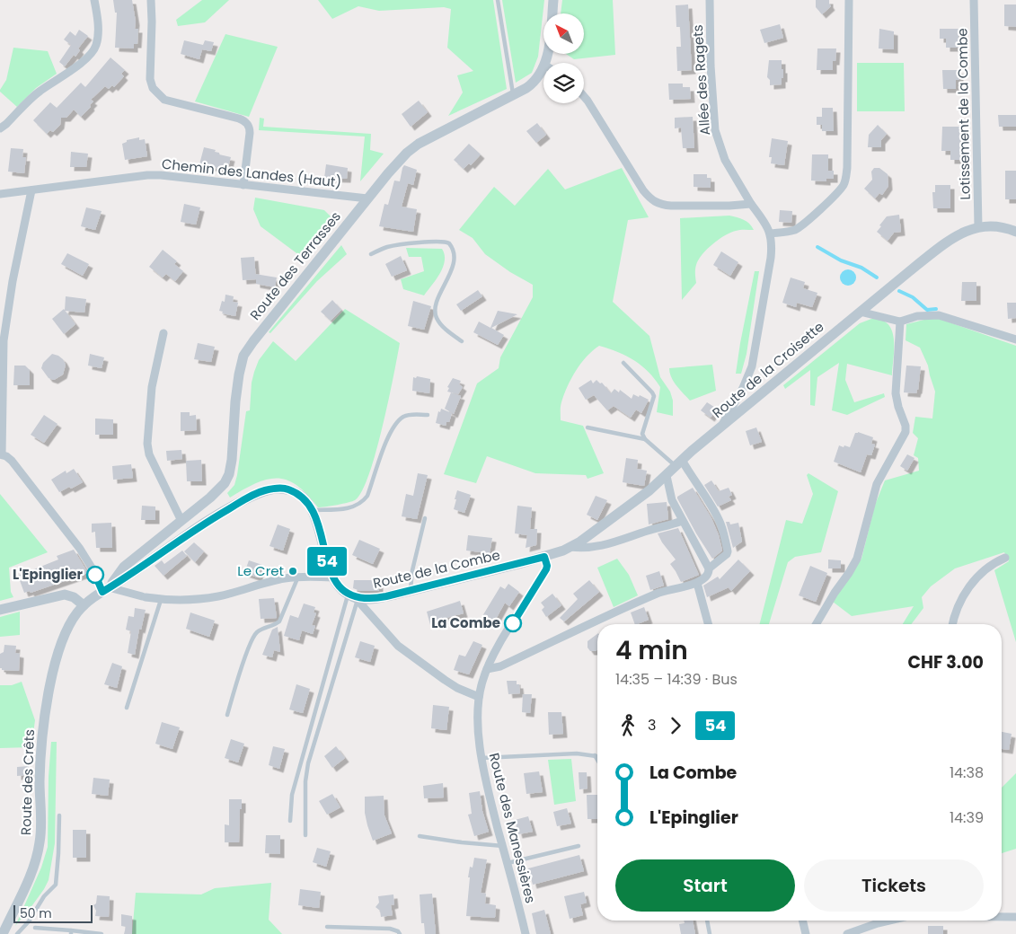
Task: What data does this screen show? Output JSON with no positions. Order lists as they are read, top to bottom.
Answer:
{
  "streets": {
    "street": [
      "Allée des Ragets",
      "Lotissement de la Combe",
      "Chemin des Landes (Haut)",
      "Route des Terrasses",
      "Route de la Croisette",
      "Route de la Combe",
      "Route des Crêts",
      "Route des Manessières"
    ]
  },
  "crossings": [
    ["Lotissement de la Combe", "Route de la Croisette"],
    ["Chemin des Landes (Haut)", "Route des Terrasses"],
    ["Route de la Croisette", "Route de la Combe"],
    ["Route de la Croisette", "Route des Manessières"],
    ["Route de la Combe", "Route des Manessières"]
  ],
  "places": ["Le Cret", "L'Epinglier", "La Combe"],
  "lines": ["bus line 54"],
  "scale_bar": "50 m",
  "north": "top left",
  "page": {
    "on_map": "54",
    "heading": ["4 min", "14:35 – 14:39 · Bus", "CHF 3.00"],
    "legs": ["3", "54"],
    "list": [
      {
        "name": "La Combe",
        "value": "14:38"
      },
      {
        "name": "L'Epinglier",
        "value": "14:39"
      }
    ],
    "buttons": ["Start", "Tickets"],
    "scale": "50 m"
  }
}
